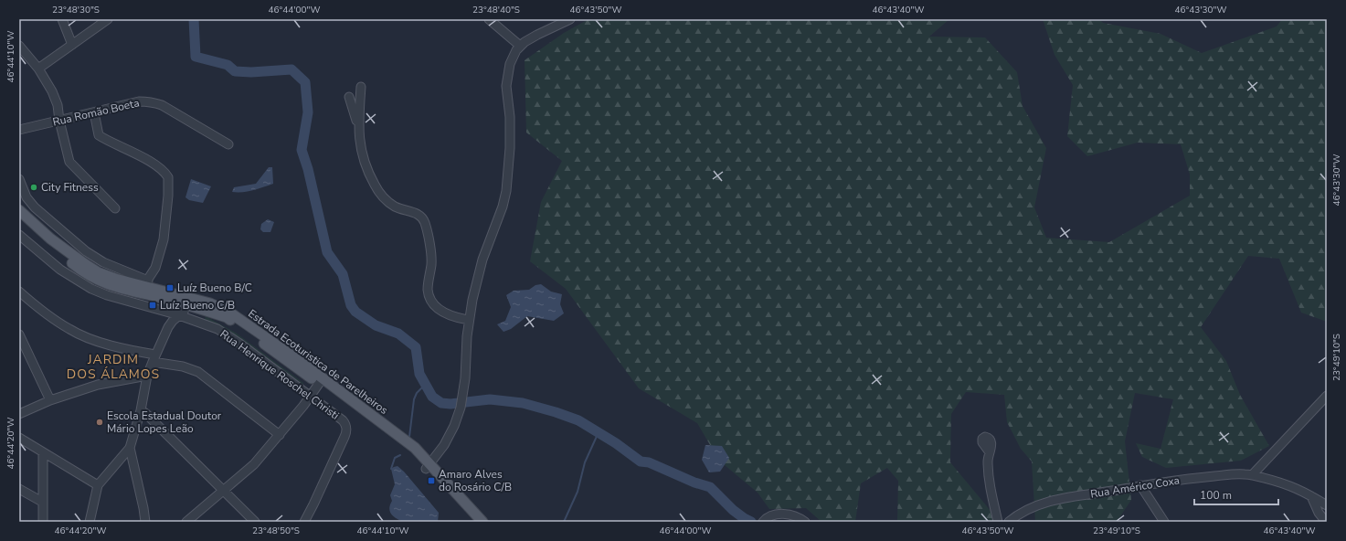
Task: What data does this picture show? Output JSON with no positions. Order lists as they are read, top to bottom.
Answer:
{
  "streets": {
    "main road": ["Estrada Ecoturistica de Parelheiros"],
    "street": ["Rua Romão Boeta", "Rua Henrique Roschel Christi", "Rua Américo Coxa"]
  },
  "districts": ["JARDIM DOS ÁLAMOS"],
  "places": {
    "other": ["City Fitness", "Escola Estadual Doutor Mário Lopes Leão"],
    "transit": ["Luíz Bueno B/C", "Luíz Bueno C/B", "Amaro Alves do Rosário C/B"]
  },
  "scale_bar": "100 m",
  "coordinates": [
    "23°48'30\"S",
    "46°44'00\"W",
    "23°48'40\"S",
    "46°43'50\"W",
    "46°43'40\"W",
    "46°43'30\"W",
    "46°44'10\"W",
    "23°49'10\"S",
    "46°44'20\"W",
    "23°48'50\"S"
  ]
}
